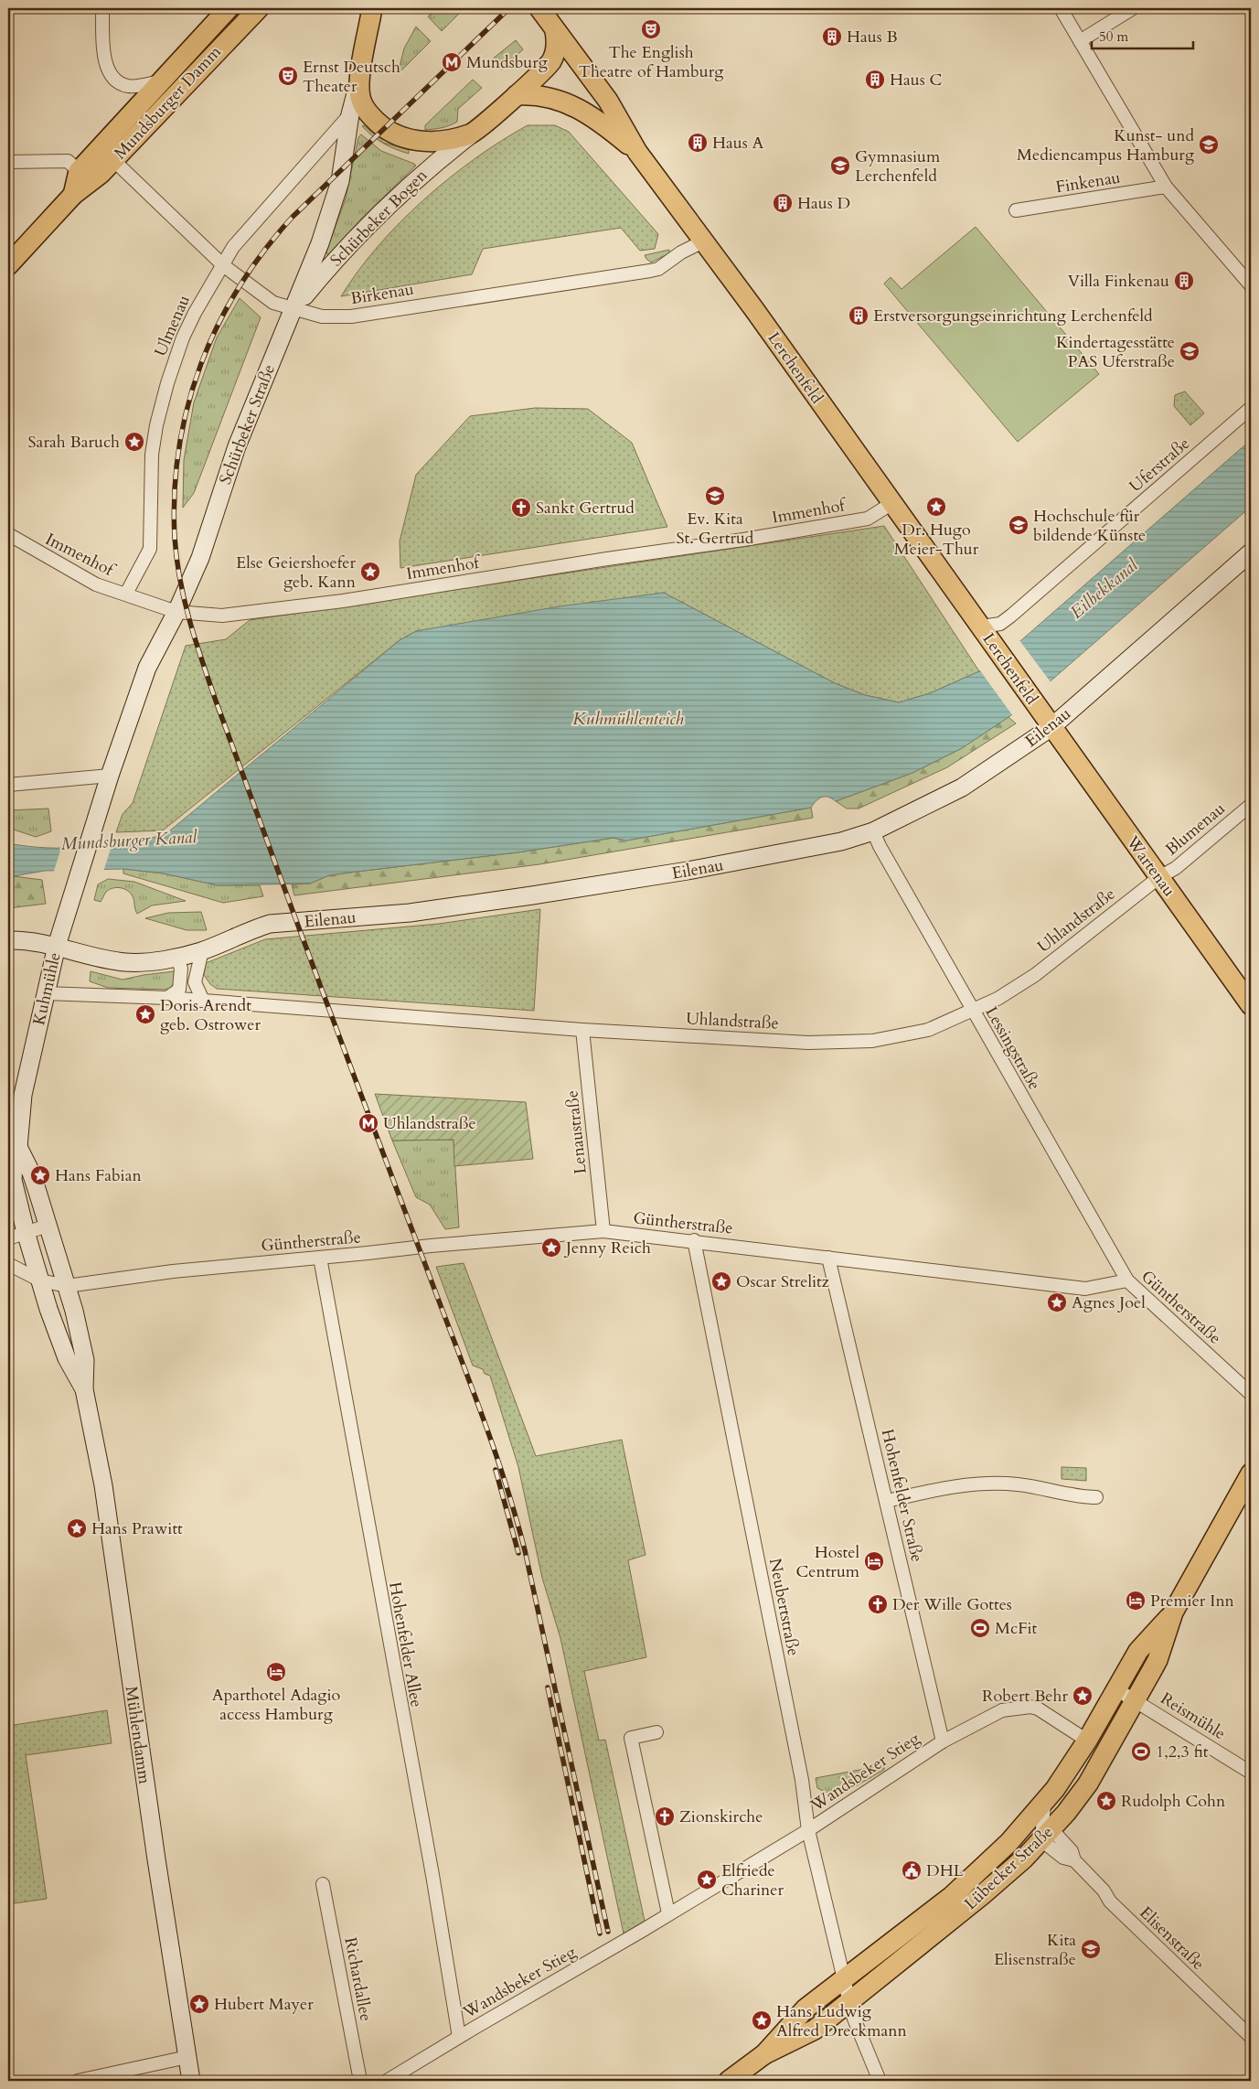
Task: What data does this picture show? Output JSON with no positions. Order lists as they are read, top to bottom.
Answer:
{
  "streets": {
    "main road": [
      "Mundsburger Damm",
      "Schürbeker Bogen",
      "Lerchenfeld",
      "Schürbeker Straße",
      "Eilenau",
      "Wartenau",
      "Kuhmühle",
      "Mühlendamm",
      "Lübecker Straße"
    ],
    "street": [
      "Finkenau",
      "Birkenau",
      "Ulmenau",
      "Uferstraße",
      "Immenhof",
      "Blumenau",
      "Uhlandstraße",
      "Lessingstraße",
      "Lenaustraße",
      "Güntherstraße",
      "Hohenfelder Straße",
      "Neubertstraße",
      "Hohenfelder Allee",
      "Reismühle",
      "Wandsbeker Stieg",
      "Elisenstraße",
      "Richardallee"
    ]
  },
  "crossings": [
    ["Mundsburger Damm", "Birkenau"],
    ["Schürbeker Bogen", "Birkenau"],
    ["Schürbeker Bogen", "Lerchenfeld"],
    ["Schürbeker Bogen", "Schürbeker Straße"],
    ["Birkenau", "Ulmenau"],
    ["Birkenau", "Lerchenfeld"],
    ["Birkenau", "Schürbeker Straße"],
    ["Ulmenau", "Schürbeker Straße"],
    ["Ulmenau", "Immenhof"],
    ["Lerchenfeld", "Uferstraße"],
    ["Lerchenfeld", "Immenhof"],
    ["Lerchenfeld", "Eilenau"],
    ["Lerchenfeld", "Wartenau"],
    ["Schürbeker Straße", "Immenhof"],
    ["Schürbeker Straße", "Kuhmühle"],
    ["Eilenau", "Wartenau"],
    ["Eilenau", "Kuhmühle"],
    ["Eilenau", "Lessingstraße"],
    ["Blumenau", "Wartenau"],
    ["Blumenau", "Uhlandstraße"],
    ["Wartenau", "Uhlandstraße"],
    ["Uhlandstraße", "Kuhmühle"],
    ["Uhlandstraße", "Lessingstraße"],
    ["Uhlandstraße", "Lenaustraße"],
    ["Kuhmühle", "Güntherstraße"],
    ["Kuhmühle", "Mühlendamm"],
    ["Lessingstraße", "Güntherstraße"],
    ["Lenaustraße", "Güntherstraße"],
    ["Güntherstraße", "Hohenfelder Straße"],
    ["Güntherstraße", "Neubertstraße"],
    ["Güntherstraße", "Hohenfelder Allee"],
    ["Güntherstraße", "Mühlendamm"],
    ["Hohenfelder Straße", "Wandsbeker Stieg"],
    ["Neubertstraße", "Wandsbeker Stieg"],
    ["Neubertstraße", "Lübecker Straße"],
    ["Hohenfelder Allee", "Wandsbeker Stieg"],
    ["Reismühle", "Lübecker Straße"],
    ["Wandsbeker Stieg", "Lübecker Straße"],
    ["Lübecker Straße", "Elisenstraße"]
  ],
  "water": ["Eilbekkanal", "Kuhmühlenteich", "Mundsburger Kanal"],
  "places": {
    "theatre": ["The English Theatre of Hamburg", "Ernst Deutsch Theater"],
    "building": [
      "Haus B",
      "Haus C",
      "Haus A",
      "Haus D",
      "Villa Finkenau",
      "Erstversorgungseinrichtung Lerchenfeld"
    ],
    "metro station": ["Mundsburg", "Uhlandstraße"],
    "school or university": [
      "Kunst- und Mediencampus Hamburg",
      "Gymnasium Lerchenfeld",
      "Kindertagesstätte PAS Uferstraße",
      "Ev. Kita St. Gertrud",
      "Hochschule für bildende Künste",
      "Kita Elisenstraße"
    ],
    "place": [
      "Sarah Baruch",
      "Dr. Hugo Meier-Thur",
      "Else Geiershoefer geb. Kann",
      "Doris Arendt geb. Ostrower",
      "Hans Fabian",
      "Jenny Reich",
      "Oscar Strelitz",
      "Agnes Joel",
      "Hans Prawitt",
      "Robert Behr",
      "Rudolph Cohn",
      "Elfriede Chariner",
      "Hubert Mayer",
      "Hans Ludwig Alfred Dreckmann"
    ],
    "church": ["Sankt Gertrud", "Der Wille Gottes", "Zionskirche"],
    "hotel": ["Hostel Centrum", "Premier Inn", "Aparthotel Adagio access Hamburg"],
    "sports": ["McFit", "1,2,3 fit"],
    "public building": ["DHL"]
  },
  "scale_bar": "50 m"
}
